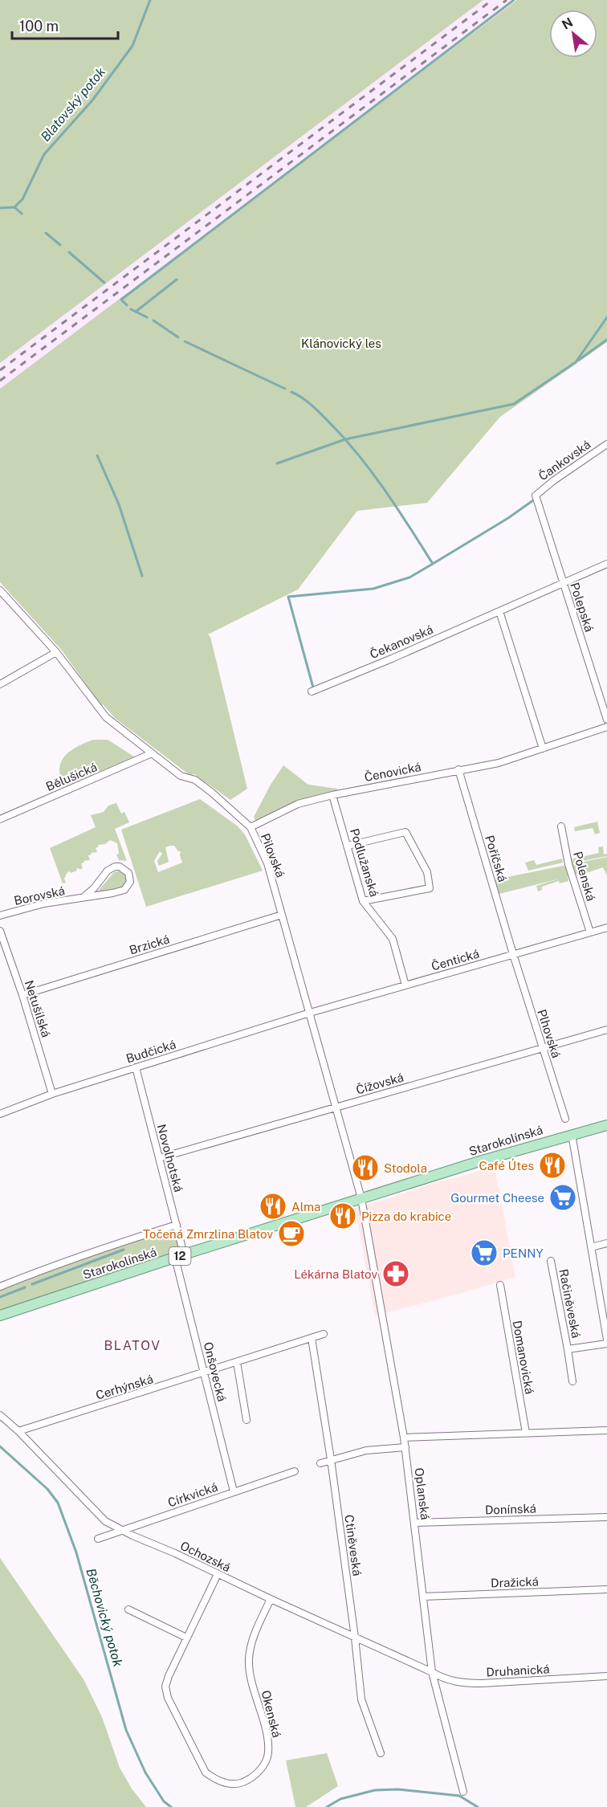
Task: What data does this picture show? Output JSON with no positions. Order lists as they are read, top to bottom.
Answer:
{
  "streets": {
    "main road": ["Starokolínská", "12"],
    "street": [
      "Čankovská",
      "Polepská",
      "Čekanovská",
      "Čenovická",
      "Bělušická",
      "Pilovská",
      "Poříčská",
      "Podlužanská",
      "Polenská",
      "Borovská",
      "Brzická",
      "Čentická",
      "Netušilská",
      "Plhovská",
      "Budčická",
      "Čížovská",
      "Novolhotská",
      "Račiněveská",
      "Domanovická",
      "Onšovecká",
      "Cerhýnská",
      "Oplanská",
      "Církvická",
      "Donínská",
      "Ctiněveská",
      "Ochozská",
      "Dražická",
      "Druhanická",
      "Okenská"
    ]
  },
  "crossings": [
    ["Čankovská", "Polepská"],
    ["Polepská", "Čekanovská"],
    ["Čenovická", "Pilovská"],
    ["Čenovická", "Poříčská"],
    ["Čenovická", "Podlužanská"],
    ["Bělušická", "Pilovská"],
    ["Pilovská", "Brzická"],
    ["Pilovská", "Čentická"],
    ["Pilovská", "Budčická"],
    ["Pilovská", "Čížovská"],
    ["Pilovská", "Starokolínská"],
    ["Pilovská", "Oplanská"],
    ["Poříčská", "Čentická"],
    ["Poříčská", "Plhovská"],
    ["Podlužanská", "Čentická"],
    ["Polenská", "Čentická"],
    ["Brzická", "Netušilská"],
    ["Čentická", "Plhovská"],
    ["Čentická", "Budčická"],
    ["Netušilská", "Budčická"],
    ["Plhovská", "Čížovská"],
    ["Budčická", "Novolhotská"],
    ["Čížovská", "Novolhotská"],
    ["Starokolínská", "Novolhotská"],
    ["Starokolínská", "Onšovecká"],
    ["Starokolínská", "Oplanská"],
    ["Novolhotská", "Onšovecká"],
    ["Onšovecká", "Cerhýnská"],
    ["Onšovecká", "Církvická"],
    ["Cerhýnská", "Ctiněveská"],
    ["Cerhýnská", "Ochozská"],
    ["Oplanská", "Donínská"],
    ["Oplanská", "Ochozská"],
    ["Oplanská", "Dražická"],
    ["Oplanská", "Druhanická"],
    ["Církvická", "Ochozská"],
    ["Ctiněveská", "Ochozská"],
    ["Ochozská", "Druhanická"],
    ["Ochozská", "Okenská"]
  ],
  "districts": ["BLATOV"],
  "water": ["Blatovský potok", "Běchovický potok"],
  "parks": ["Klánovický les"],
  "places": {
    "restaurant": [
      "Café Útes",
      "Stodola",
      "Alma",
      "Pizza do krabice"
    ],
    "supermarket": ["Gourmet Cheese", "PENNY"],
    "cafe": ["Točená Zmrzlina Blatov"],
    "pharmacy": ["Lékárna Blatov"]
  },
  "scale_bar": "100 m",
  "north": "top left"
}
